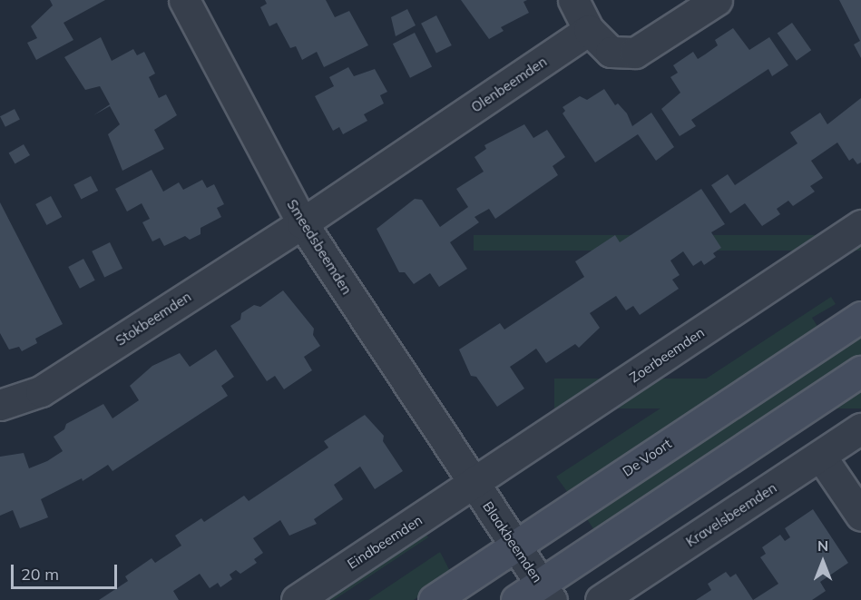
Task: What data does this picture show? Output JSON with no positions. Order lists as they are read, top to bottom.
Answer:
{
  "streets": {
    "street": [
      "Olenbeemden",
      "Smeedsbeemden",
      "Stokbeemden",
      "Zoerbeemden",
      "De Voort",
      "Kravelsbeemden",
      "Eindbeemden",
      "Blaakbeemden"
    ]
  },
  "crossings": [
    ["Olenbeemden", "Smeedsbeemden"],
    ["Olenbeemden", "Stokbeemden"],
    ["Smeedsbeemden", "Stokbeemden"],
    ["Smeedsbeemden", "Zoerbeemden"],
    ["Smeedsbeemden", "Eindbeemden"],
    ["Smeedsbeemden", "Blaakbeemden"],
    ["Zoerbeemden", "Eindbeemden"],
    ["Zoerbeemden", "Blaakbeemden"],
    ["De Voort", "Blaakbeemden"],
    ["Eindbeemden", "Blaakbeemden"]
  ],
  "scale_bar": "20 m",
  "north": "top"
}
